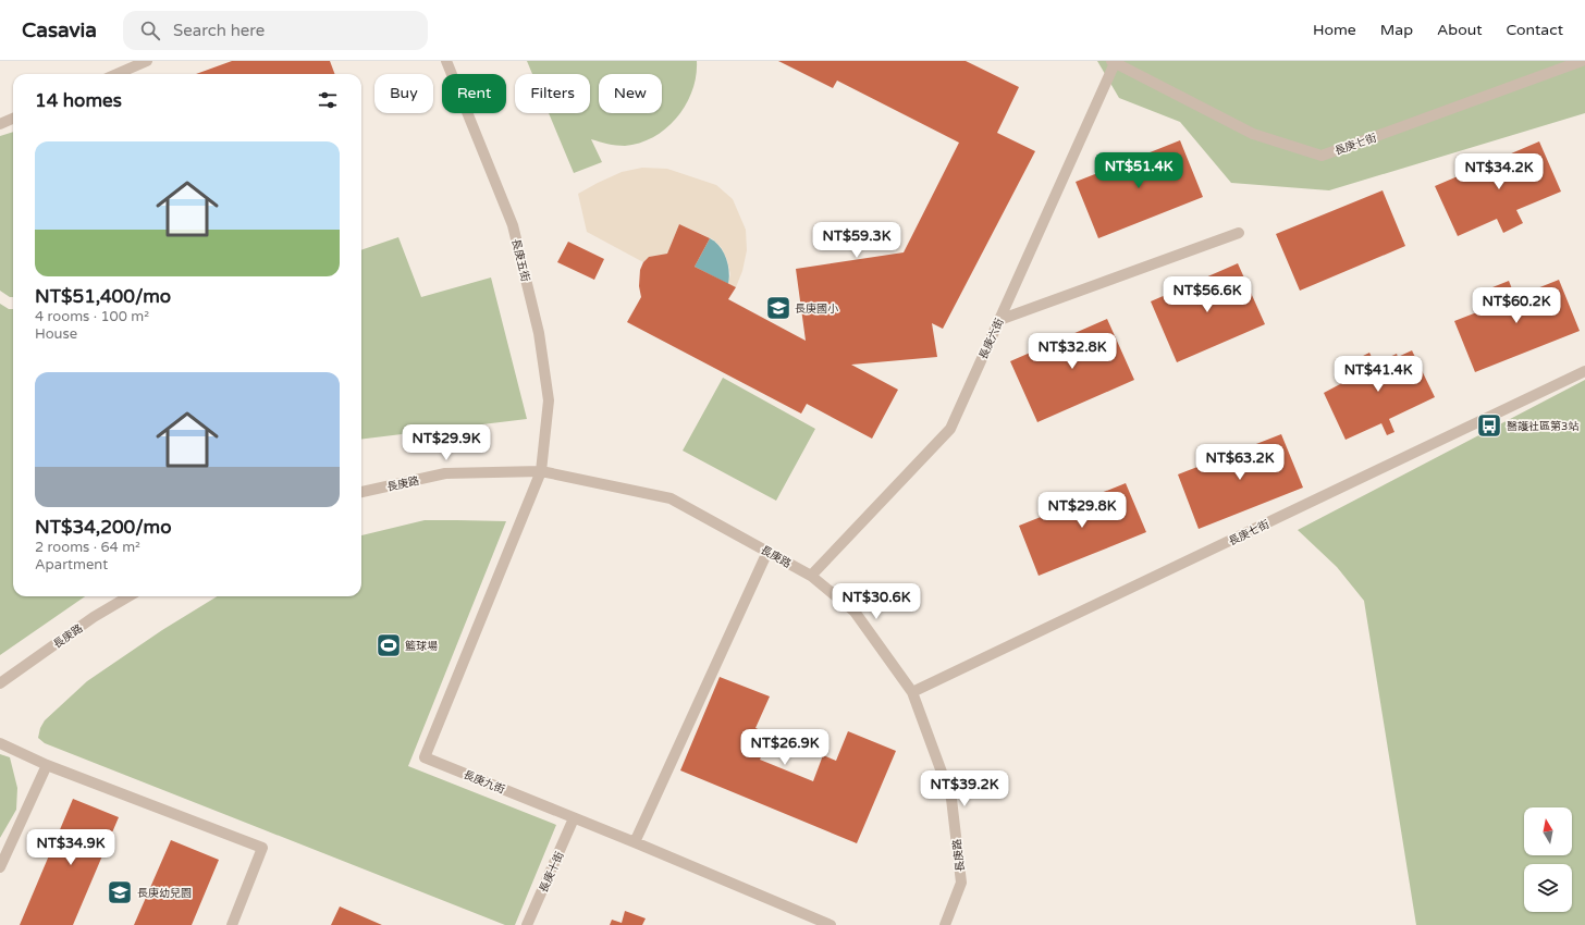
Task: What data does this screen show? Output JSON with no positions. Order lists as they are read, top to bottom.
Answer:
{
  "streets": {
    "street": [
      "長庚七街",
      "長庚五街",
      "長庚六街",
      "長庚路",
      "長庚九街",
      "長庚十街"
    ]
  },
  "crossings": [
    ["長庚七街", "長庚六街"],
    ["長庚七街", "長庚路"],
    ["長庚五街", "長庚路"],
    ["長庚五街", "長庚九街"],
    ["長庚六街", "長庚路"],
    ["長庚路", "長庚九街"],
    ["長庚九街", "長庚十街"]
  ],
  "places": {
    "school or university": ["長庚國小", "長庚幼兒園"],
    "bus stop": ["醫護社區第3站"],
    "sports": ["籃球場"]
  },
  "north": "top",
  "page": {
    "header": "Casavia",
    "search": "Search here",
    "nav": [
      "Home",
      "Map",
      "About",
      "Contact"
    ],
    "chip": [
      "Buy",
      "Rent",
      "Filters",
      "New"
    ],
    "heading": "14 homes",
    "list": [
      {
        "name": "NT$51,400/mo",
        "note": "4 rooms · 100 m² · House"
      },
      {
        "name": "NT$34,200/mo",
        "note": "2 rooms · 64 m² · Apartment"
      }
    ],
    "price": [
      "NT$51.4K",
      "NT$34.2K",
      "NT$59.3K",
      "NT$56.6K",
      "NT$60.2K",
      "NT$32.8K",
      "NT$41.4K",
      "NT$29.9K",
      "NT$63.2K",
      "NT$29.8K",
      "NT$30.6K",
      "NT$26.9K",
      "NT$39.2K",
      "NT$34.9K"
    ]
  }
}
